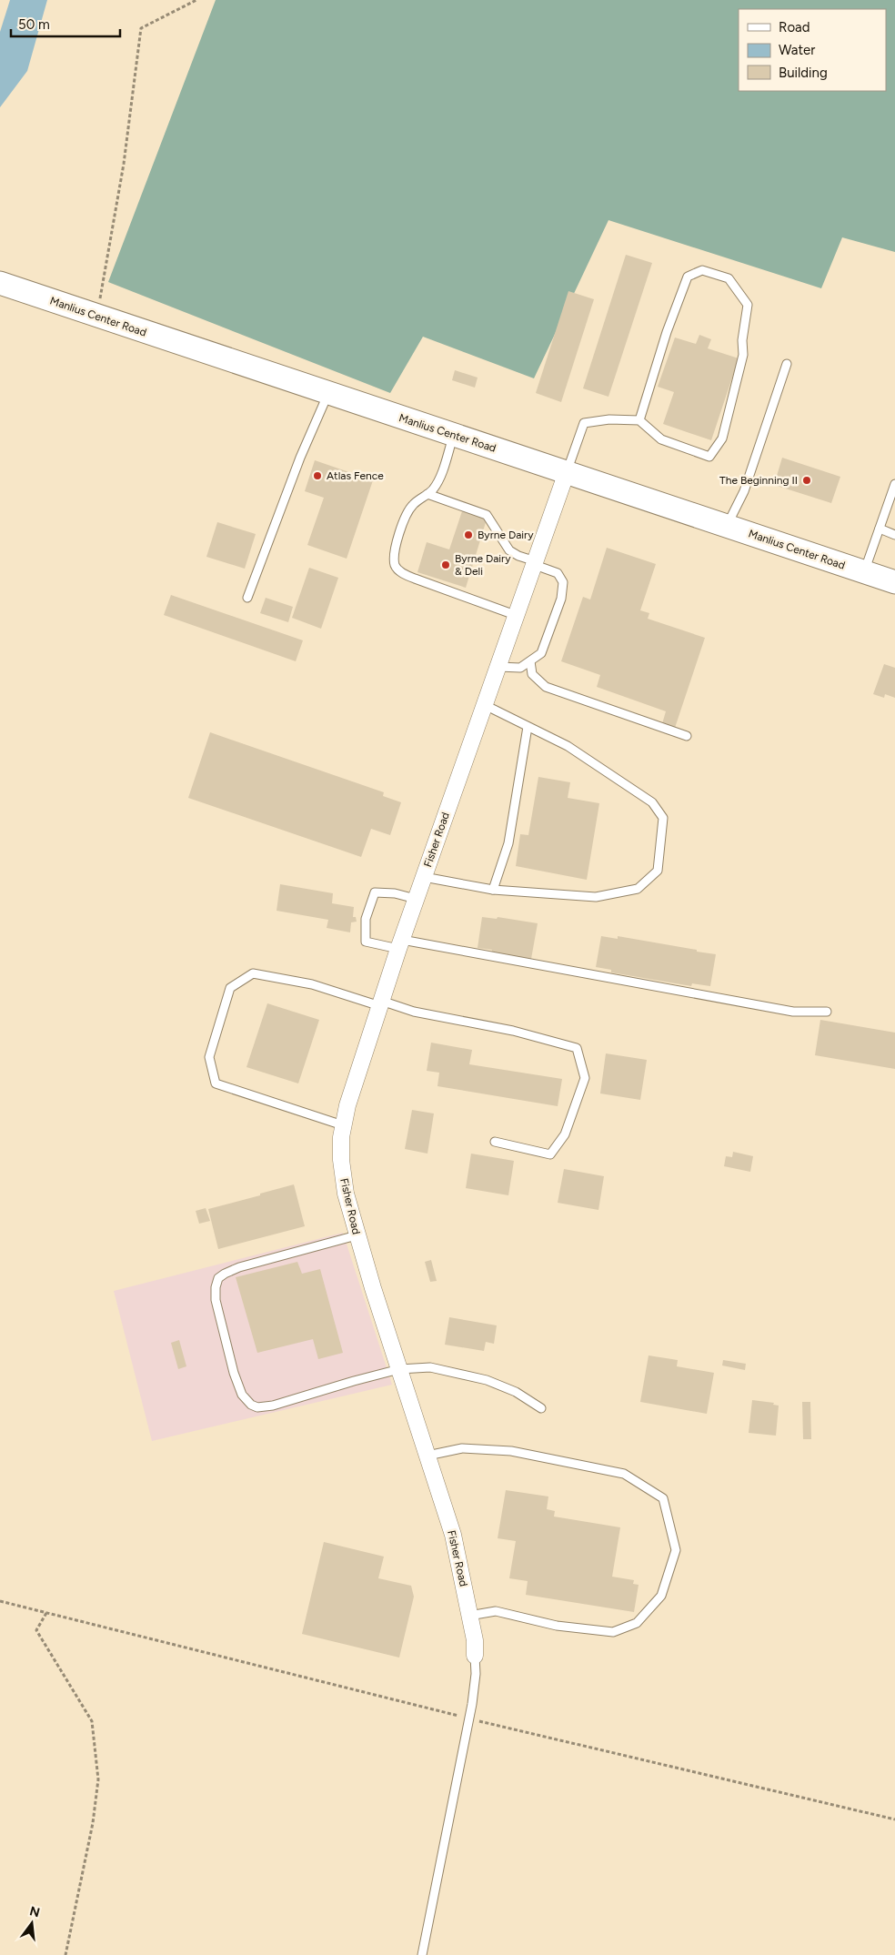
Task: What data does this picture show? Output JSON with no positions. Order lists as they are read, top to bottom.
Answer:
{
  "streets": {
    "main road": ["Manlius Center Road"],
    "street": ["Fisher Road"]
  },
  "crossings": [
    ["Manlius Center Road", "Fisher Road"]
  ],
  "places": [
    "Atlas Fence",
    "The Beginning II",
    "Byrne Dairy",
    "Byrne Dairy & Deli"
  ],
  "legend": ["Road", "Water", "Building"],
  "scale_bar": "50 m",
  "north": "top"
}
